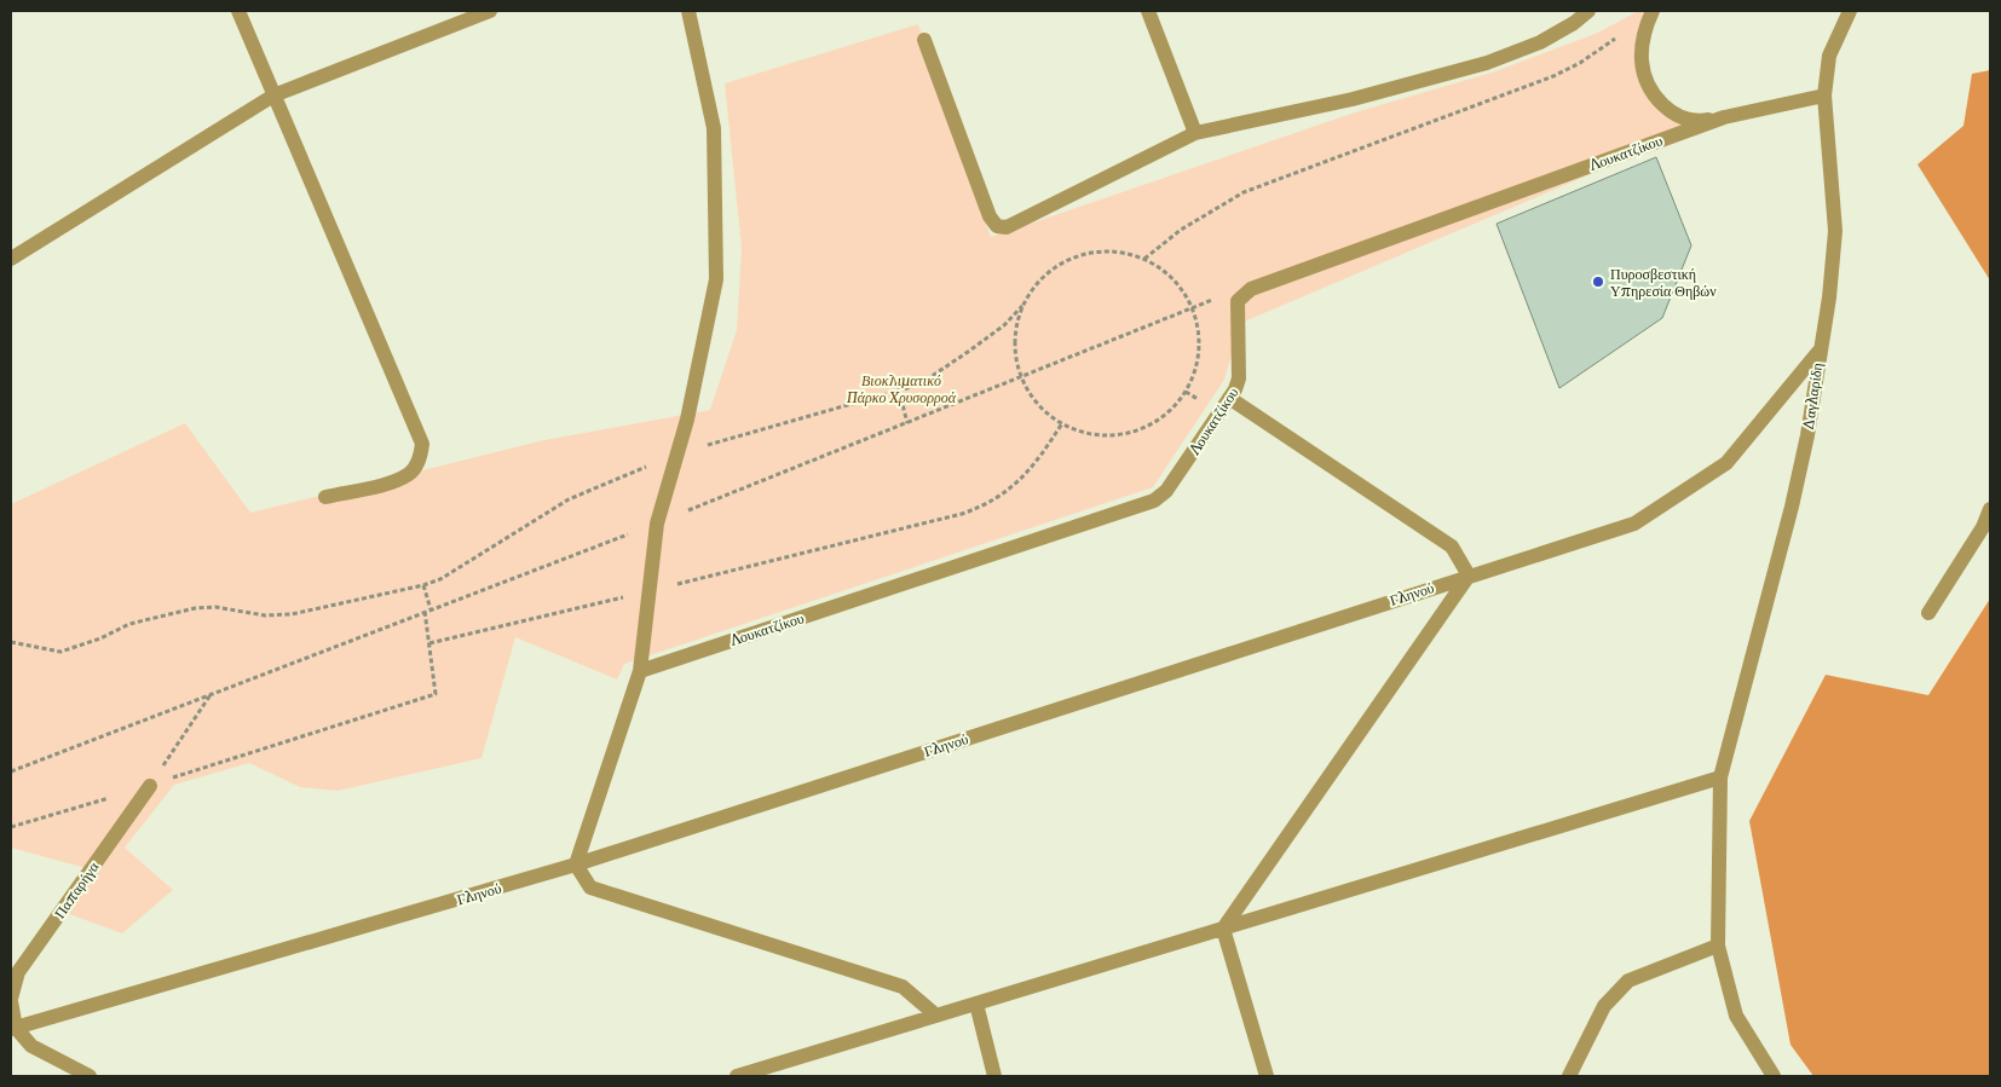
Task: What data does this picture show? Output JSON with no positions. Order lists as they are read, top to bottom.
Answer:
{
  "streets": {
    "street": [
      "Λουκατζίκου",
      "Δαγλαρίδη",
      "Γληνού",
      "Παπαρήγα"
    ]
  },
  "crossings": [
    ["Λουκατζίκου", "Δαγλαρίδη"],
    ["Δαγλαρίδη", "Γληνού"],
    ["Γληνού", "Παπαρήγα"]
  ],
  "parks": ["Βιοκλιματικό Πάρκο Χρυσορροά"],
  "places": ["Πυροσβεστική Υπηρεσία Θηβών"]
}
